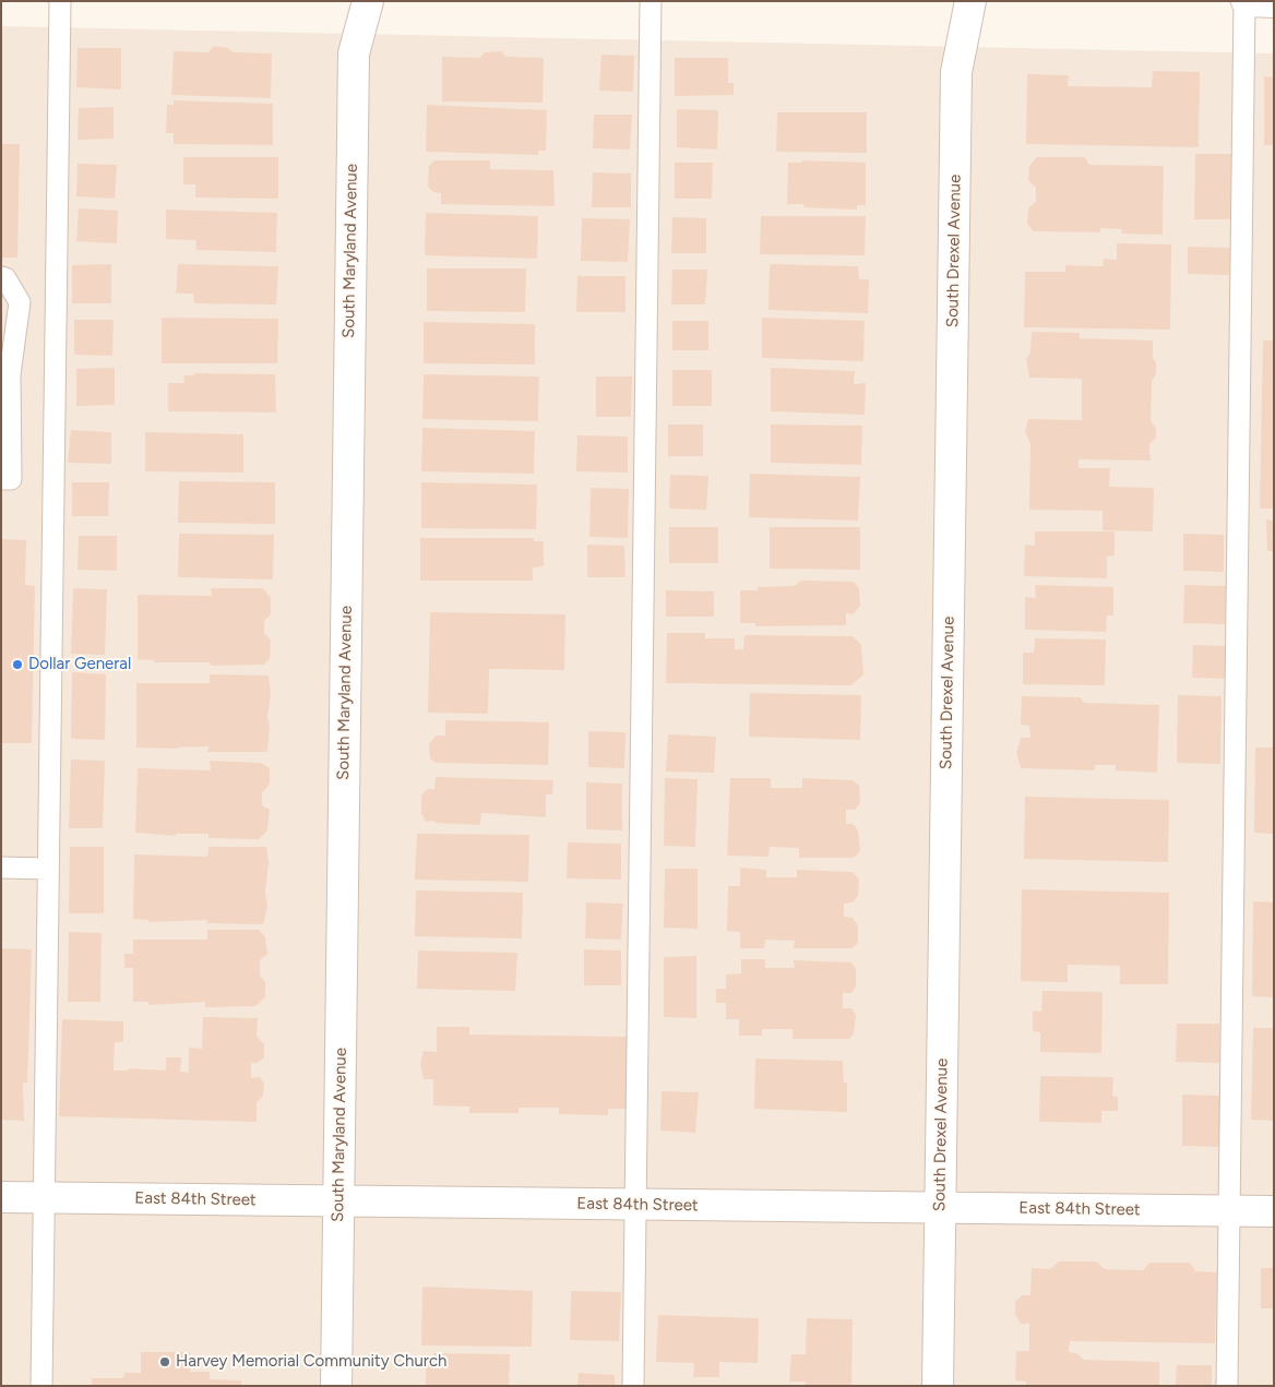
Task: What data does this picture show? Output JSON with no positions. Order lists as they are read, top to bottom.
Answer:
{
  "streets": {
    "street": ["South Maryland Avenue", "South Drexel Avenue", "East 84th Street"]
  },
  "crossings": [
    ["South Maryland Avenue", "East 84th Street"],
    ["South Drexel Avenue", "East 84th Street"]
  ],
  "places": ["Dollar General", "Harvey Memorial Community Church"]
}
